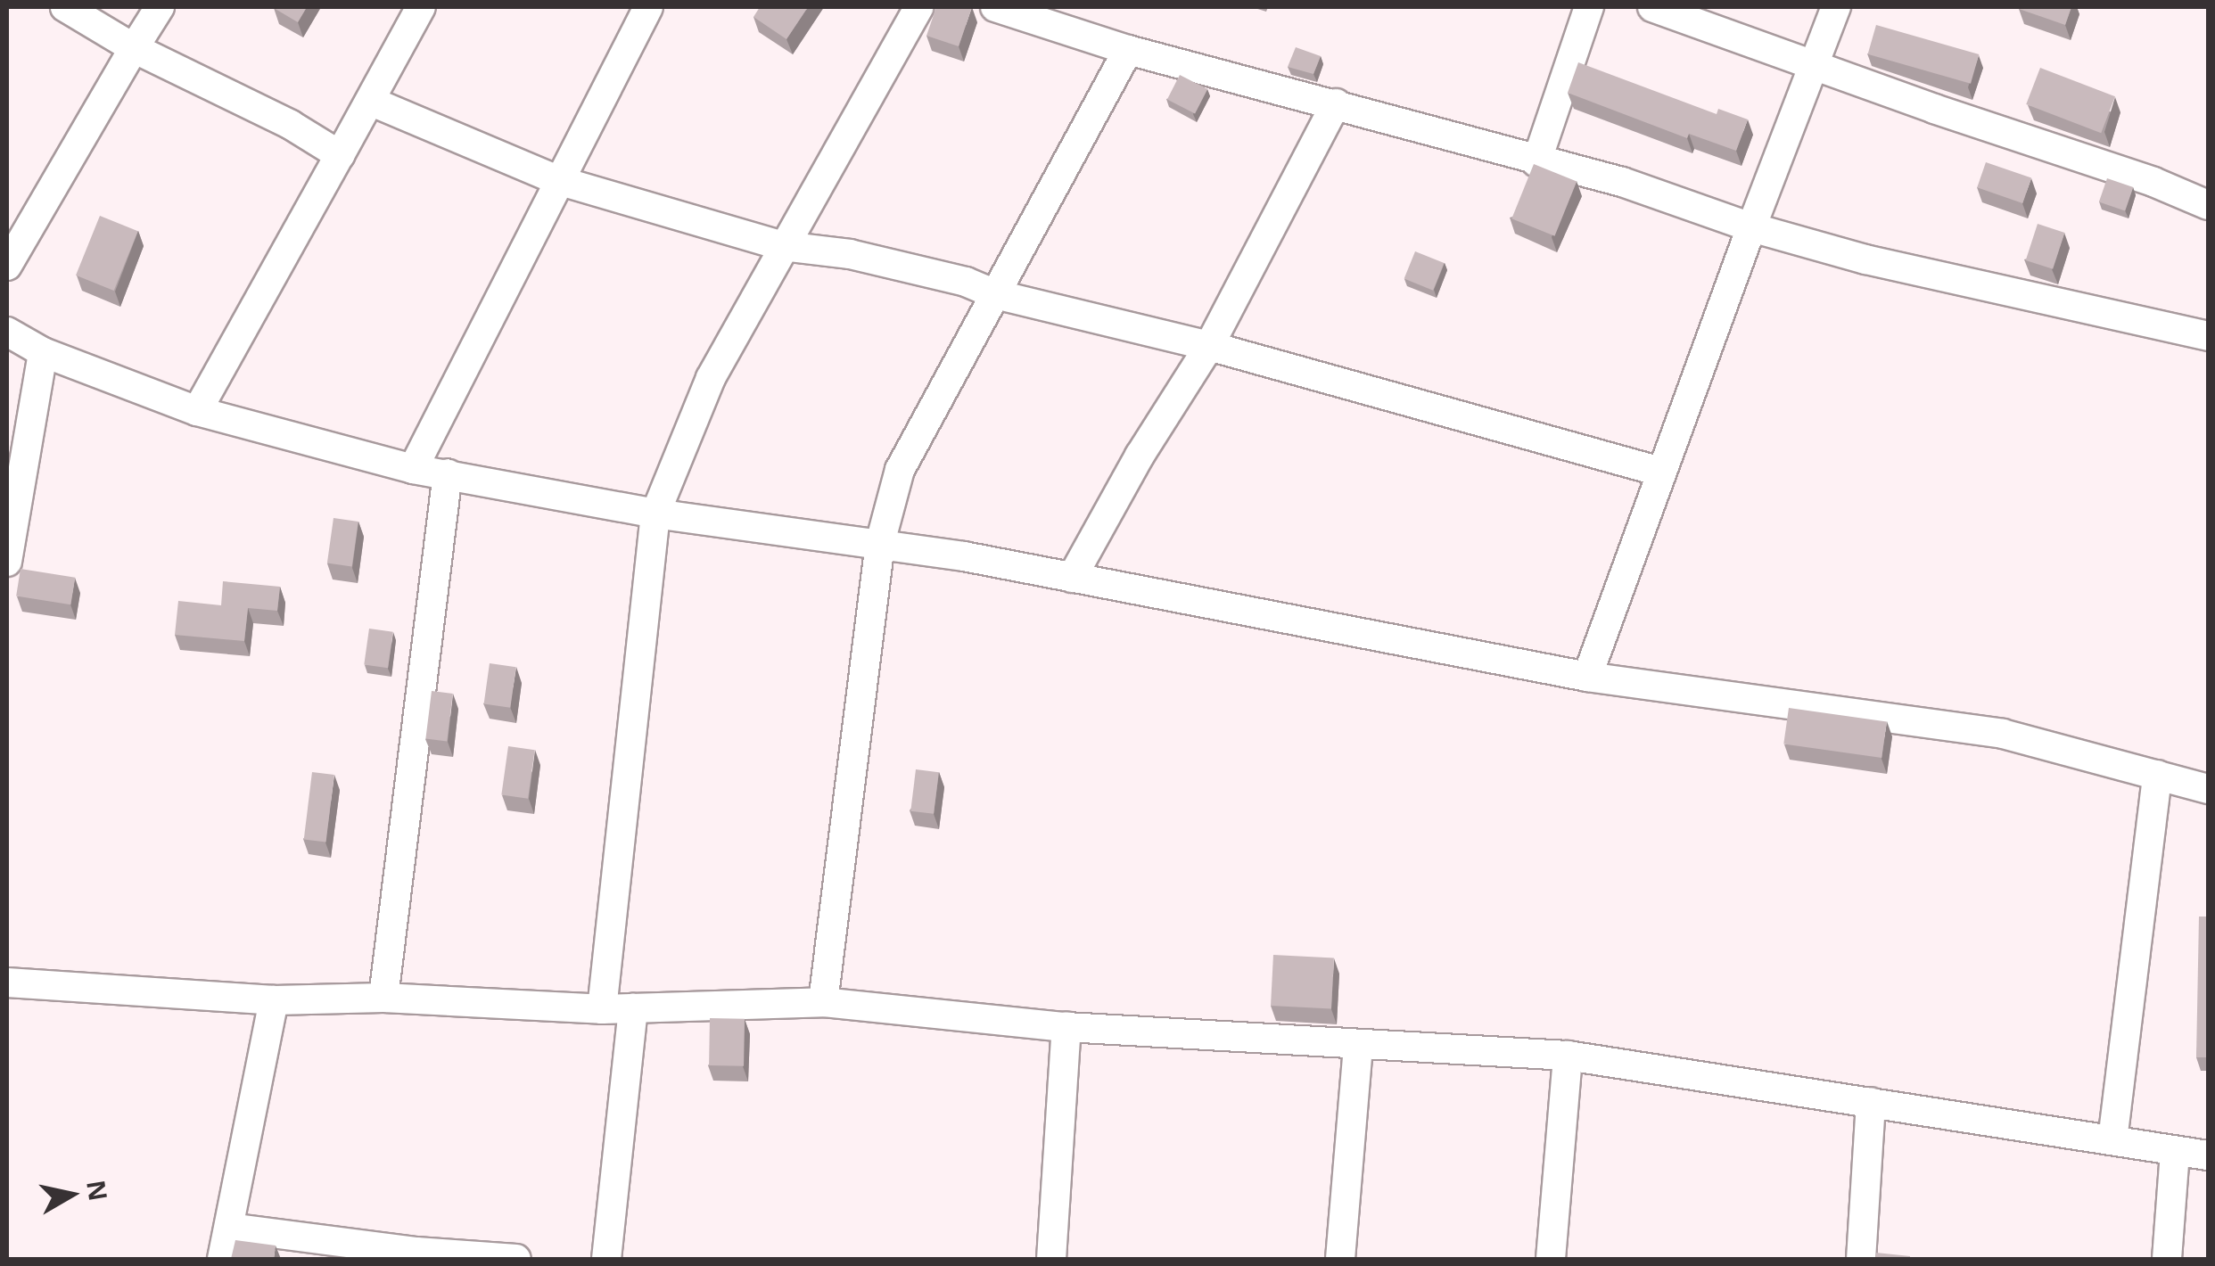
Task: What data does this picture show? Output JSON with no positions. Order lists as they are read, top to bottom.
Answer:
{
  "north": "right"
}
